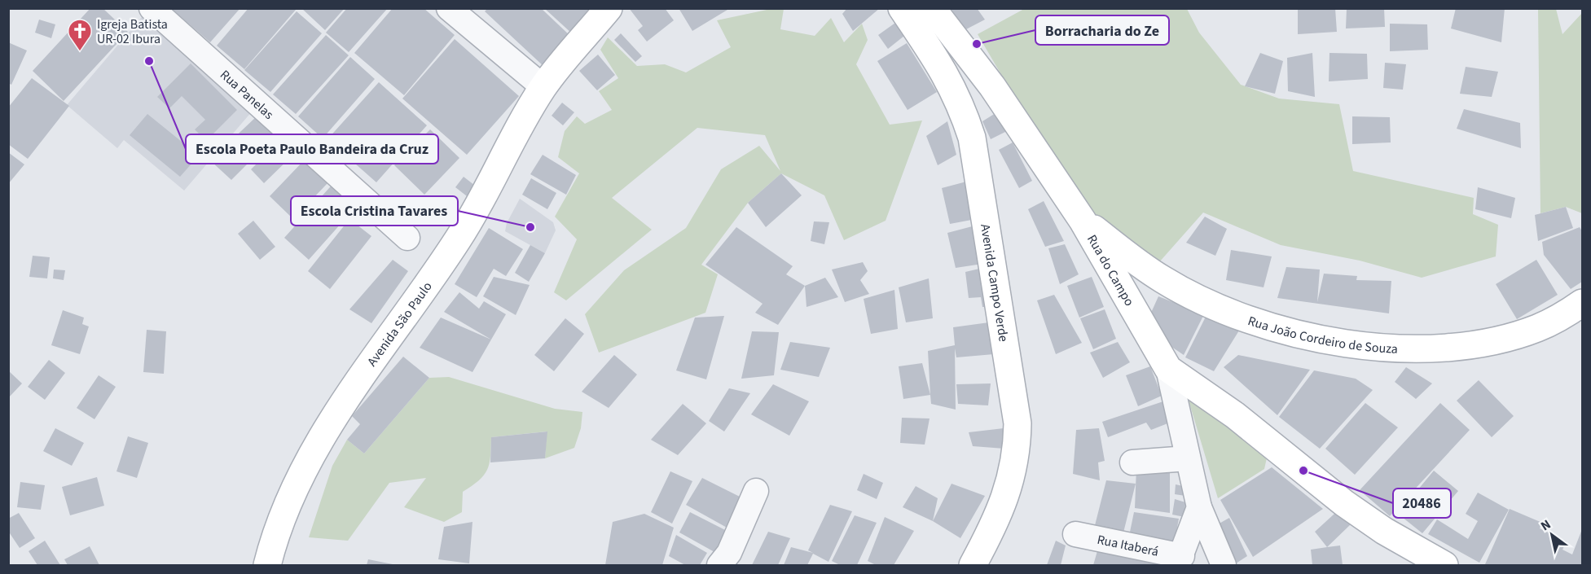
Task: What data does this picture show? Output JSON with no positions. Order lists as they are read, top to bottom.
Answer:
{
  "streets": {
    "main road": [
      "Rua do Campo",
      "Avenida Campo Verde",
      "Avenida São Paulo",
      "Rua João Cordeiro de Souza"
    ],
    "street": ["Rua Panelas", "Rua Itaberá"]
  },
  "crossings": [
    ["Rua do Campo", "Rua João Cordeiro de Souza"]
  ],
  "places": {
    "other": [
      "Borracharia do Ze",
      "Escola Poeta Paulo Bandeira da Cruz",
      "Escola Cristina Tavares",
      "20486"
    ],
    "church": ["Igreja Batista UR-02 Ibura"]
  },
  "north": "top left"
}
